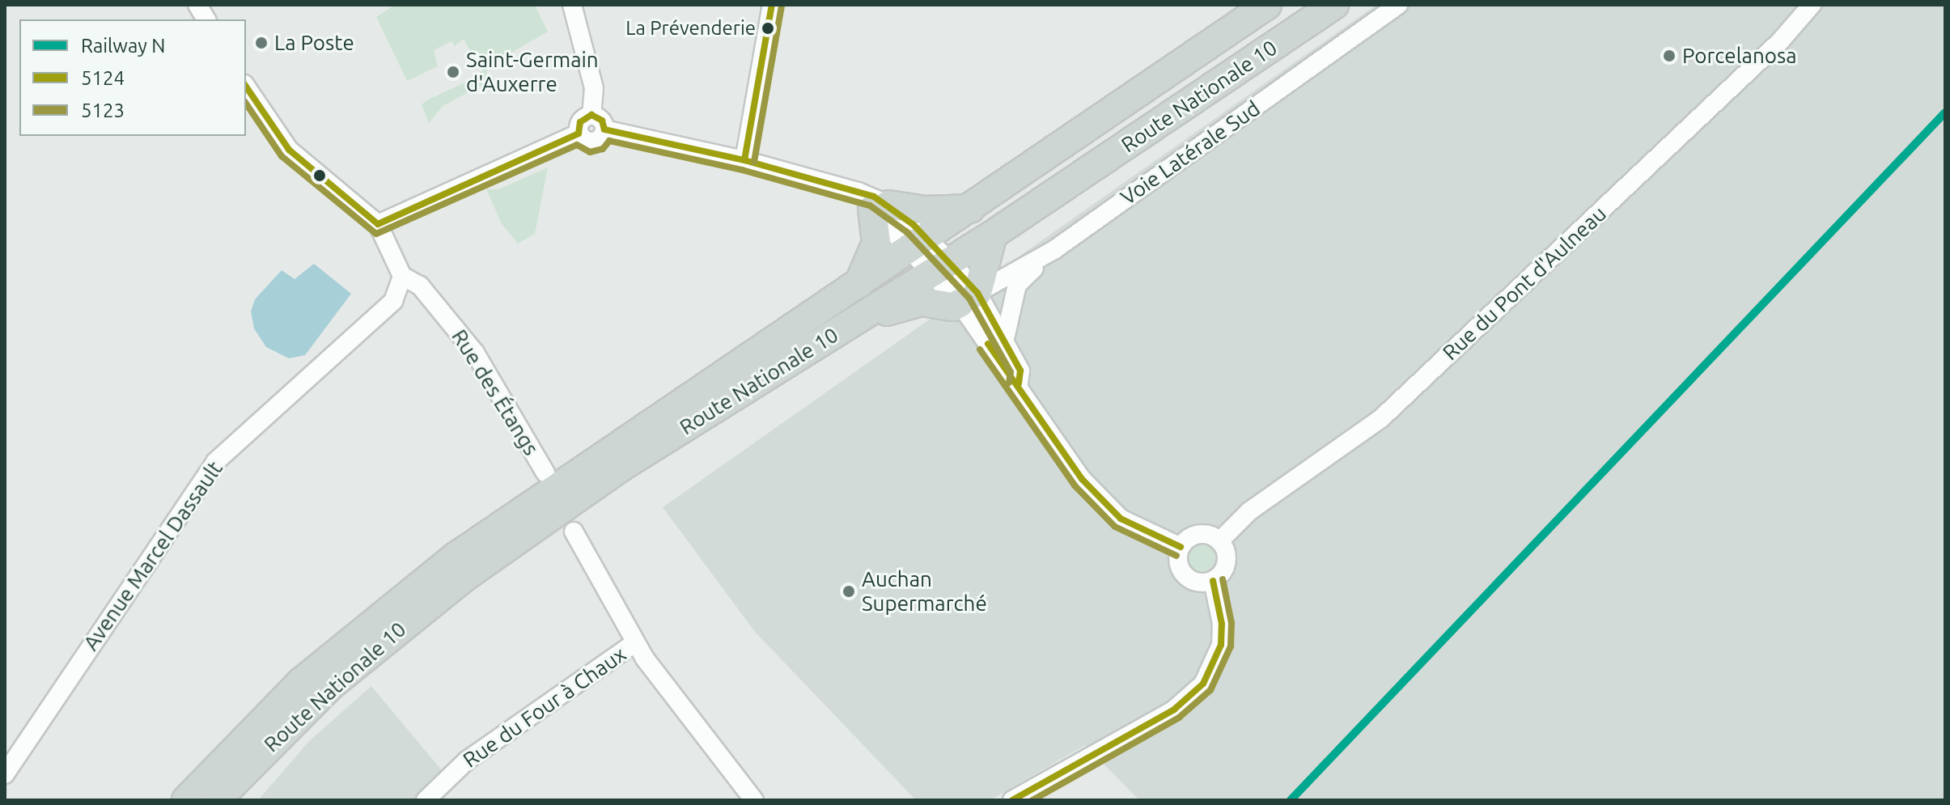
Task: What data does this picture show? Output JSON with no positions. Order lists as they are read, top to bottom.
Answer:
{
  "streets": {
    "main road": ["Route Nationale 10"],
    "street": [
      "Voie Latérale Sud",
      "Rue du Pont d'Aulneau",
      "Rue des Étangs",
      "Avenue Marcel Dassault",
      "Rue du Four à Chaux"
    ]
  },
  "crossings": [
    ["Rue des Étangs", "Avenue Marcel Dassault"]
  ],
  "places": [
    "La Prévenderie",
    "La Poste",
    "Porcelanosa",
    "Saint-Germain d'Auxerre",
    "Auchan Supermarché"
  ],
  "lines": ["transit line 5124", "transit line 5123", "rail line N"],
  "legend": ["Railway N", "5124", "5123"]
}
